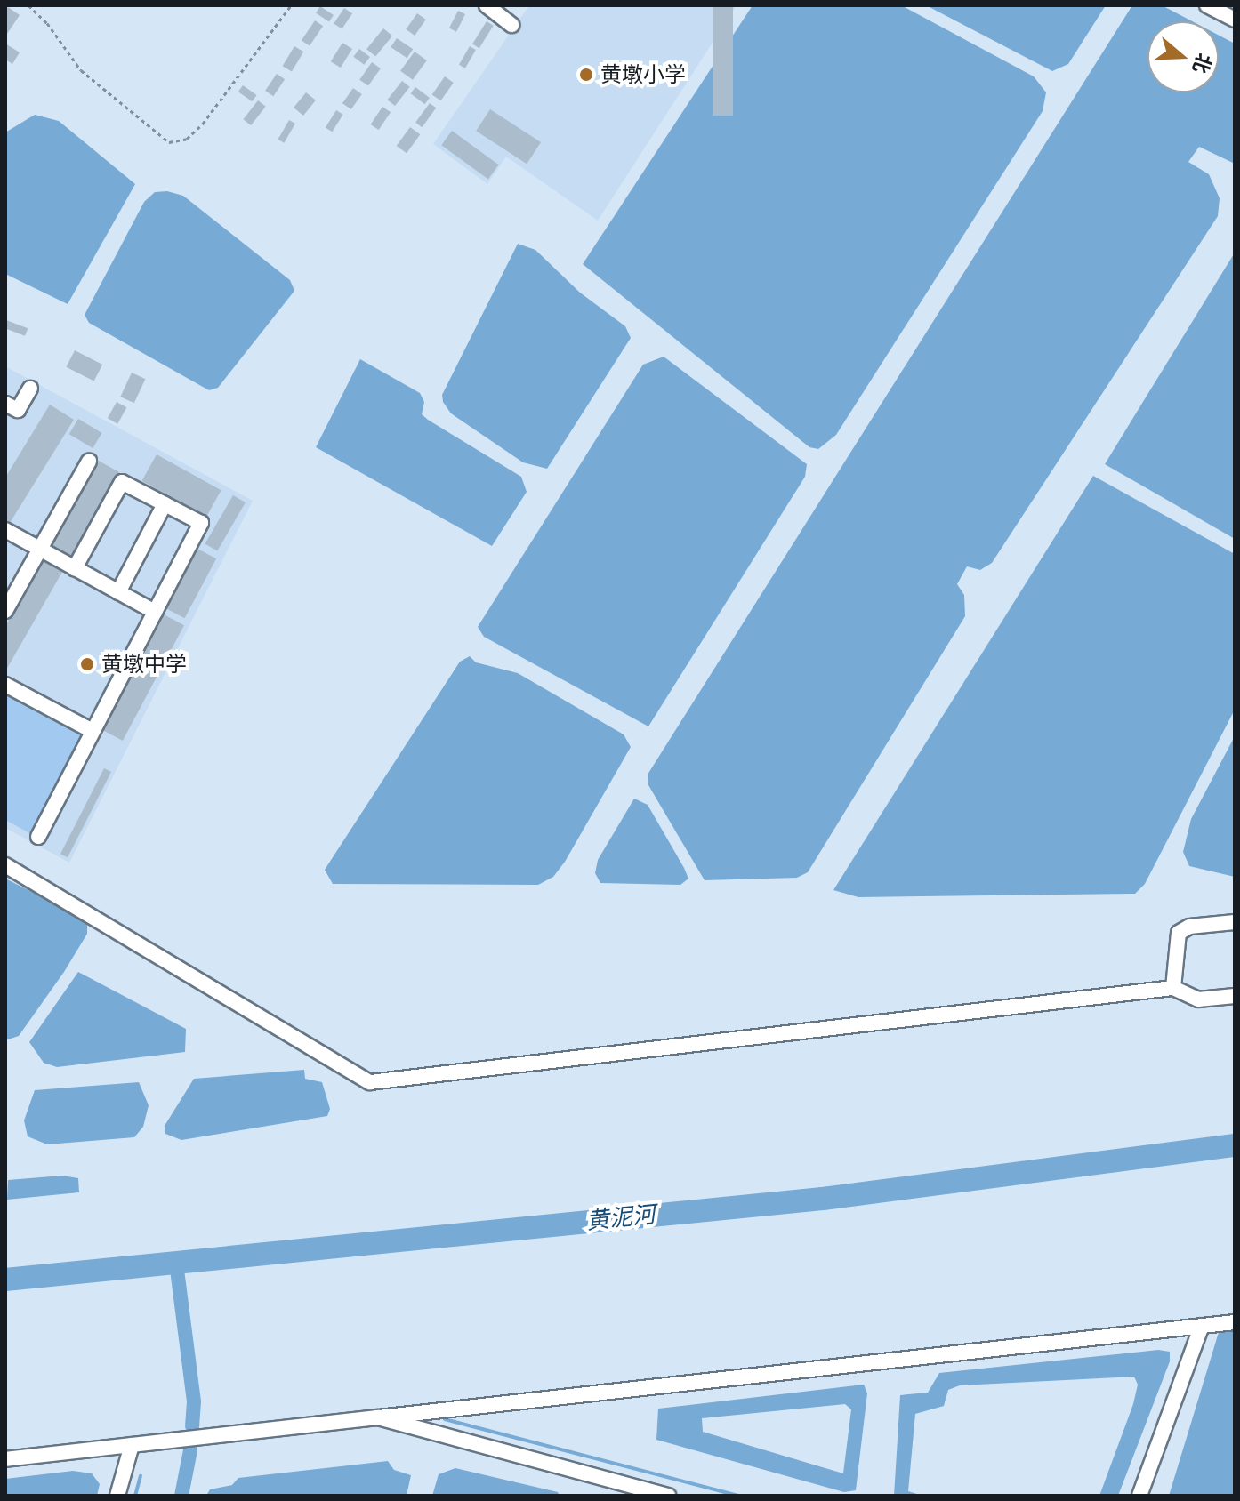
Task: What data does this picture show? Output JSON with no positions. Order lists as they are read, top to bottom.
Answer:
{
  "water": ["黄泥河"],
  "places": ["黄墩小学", "黄墩中学"],
  "north": "right"
}
